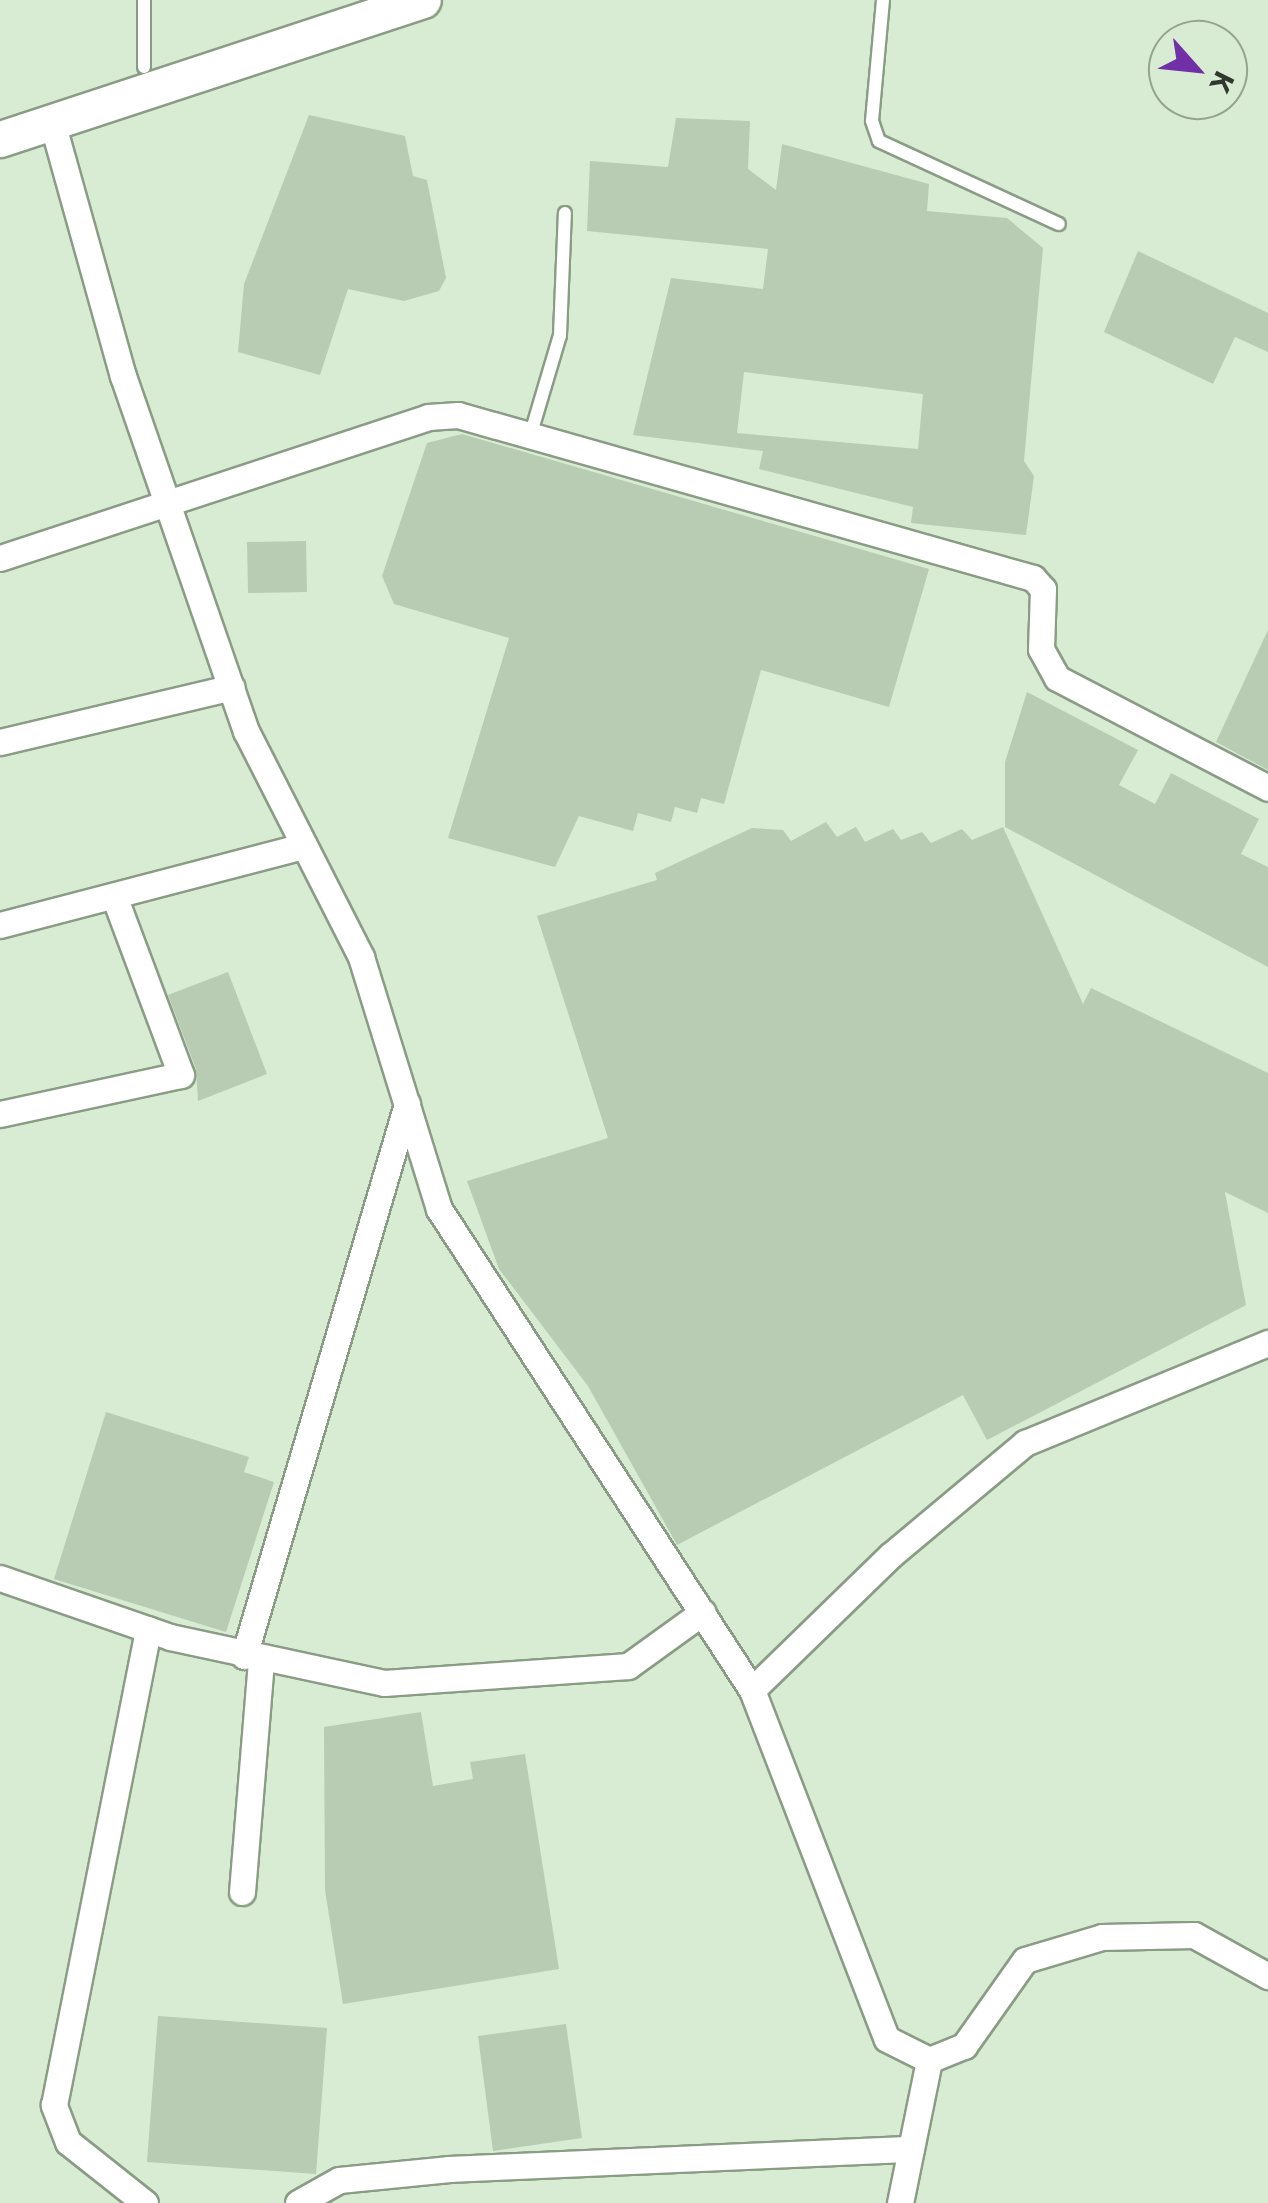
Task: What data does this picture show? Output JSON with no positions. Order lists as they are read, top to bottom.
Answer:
{
  "north": "bottom right"
}
